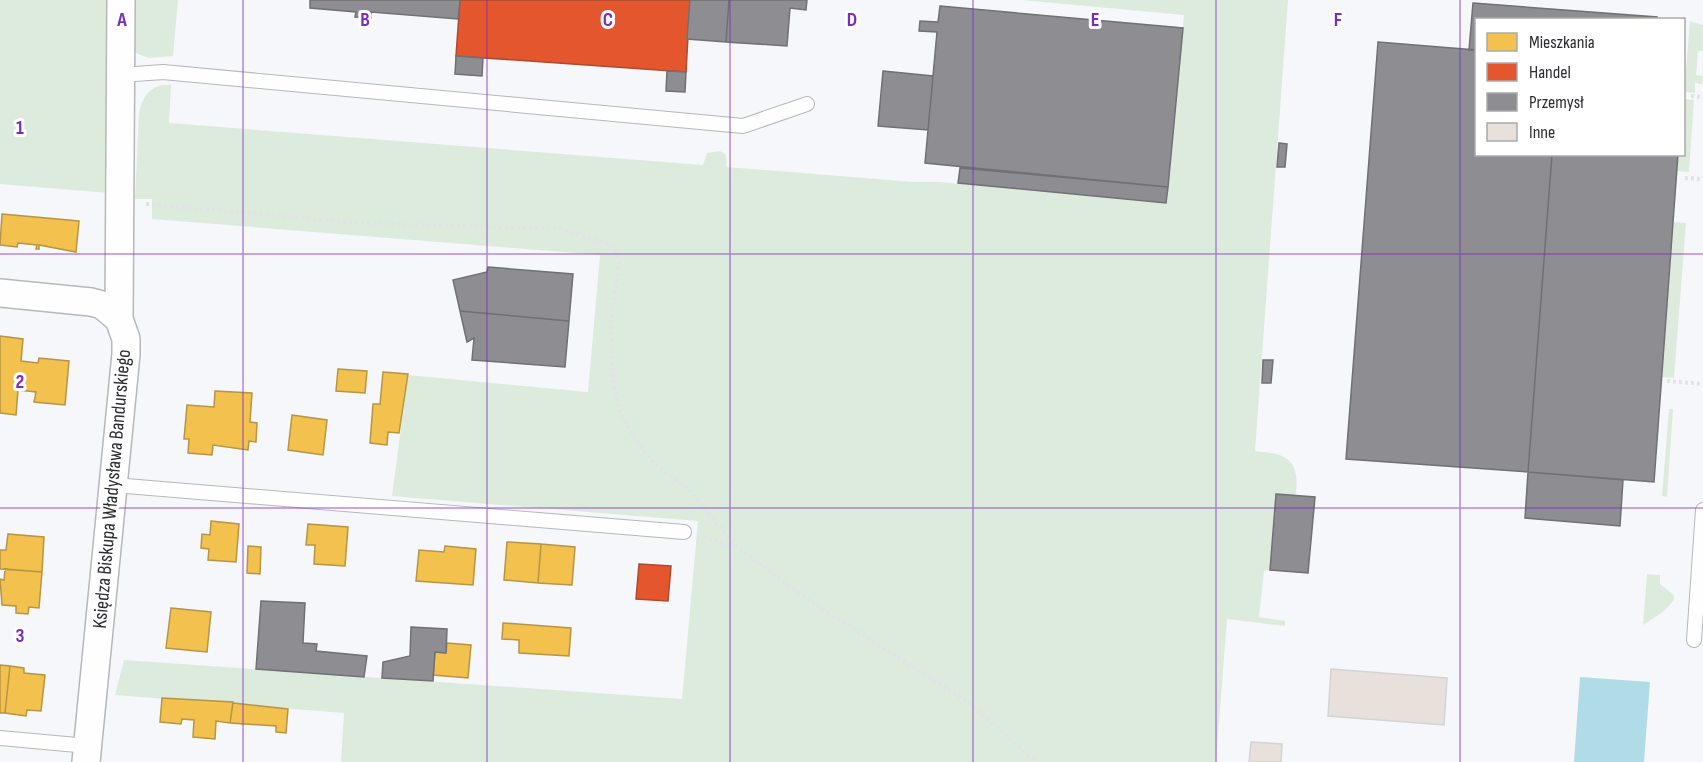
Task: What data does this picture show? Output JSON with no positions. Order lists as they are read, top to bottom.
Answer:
{
  "streets": {
    "street": ["Księdza Biskupa Władysława Bandurskiego"]
  },
  "legend": [
    "Mieszkania",
    "Handel",
    "Przemysł",
    "Inne"
  ],
  "grid": {
    "columns": [
      "A",
      "B",
      "C",
      "D",
      "E",
      "F"
    ],
    "rows": ["1", "2", "3"]
  }
}
